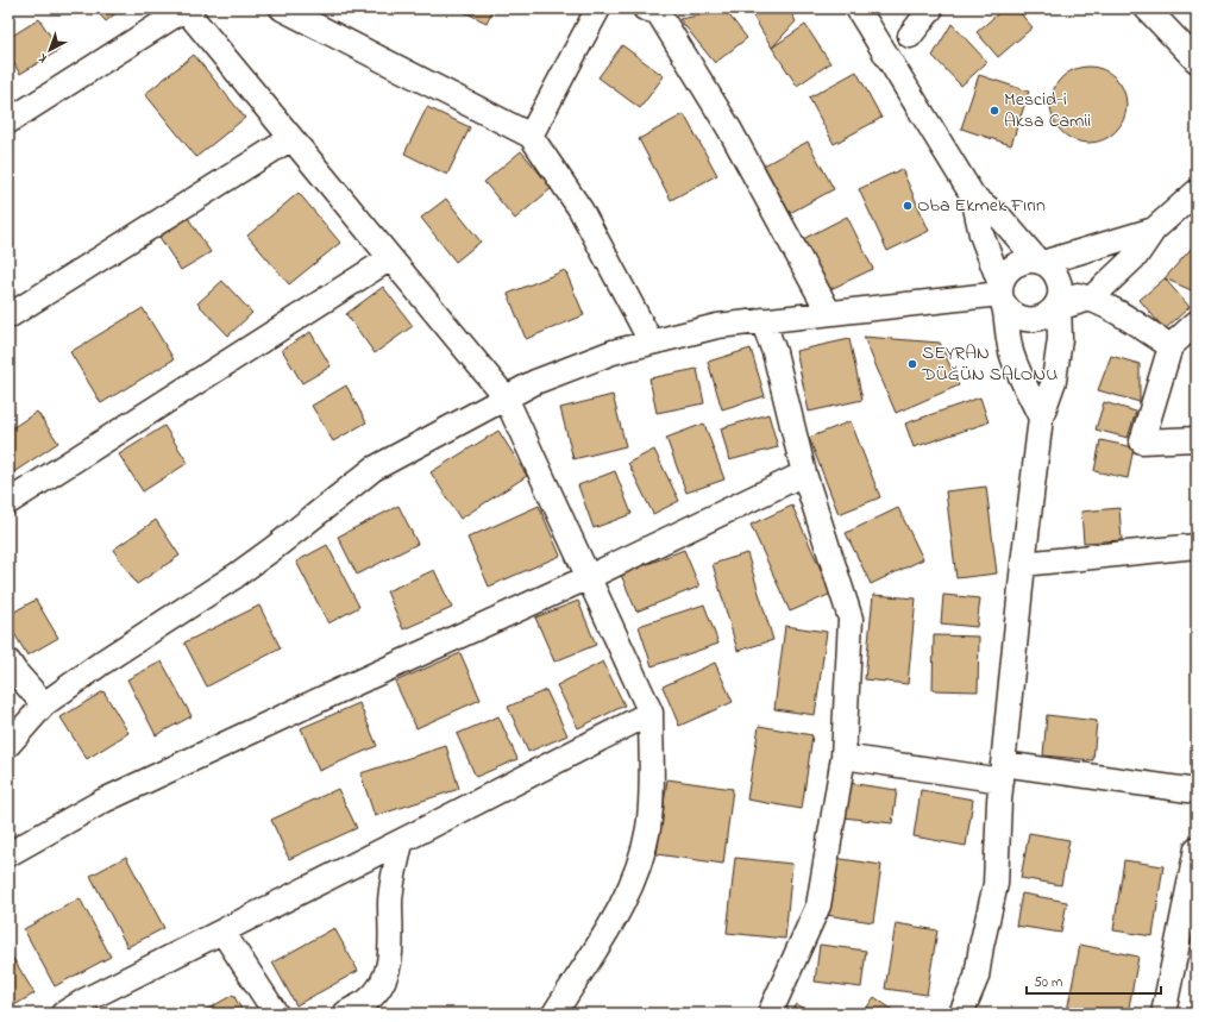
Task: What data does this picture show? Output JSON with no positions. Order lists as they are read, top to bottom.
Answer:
{
  "places": ["Mescid-i Aksa Camii", "Oba Ekmek Fırın", "SEYRAN DÜĞÜN SALONU"],
  "scale_bar": "50 m",
  "north": "bottom left"
}
